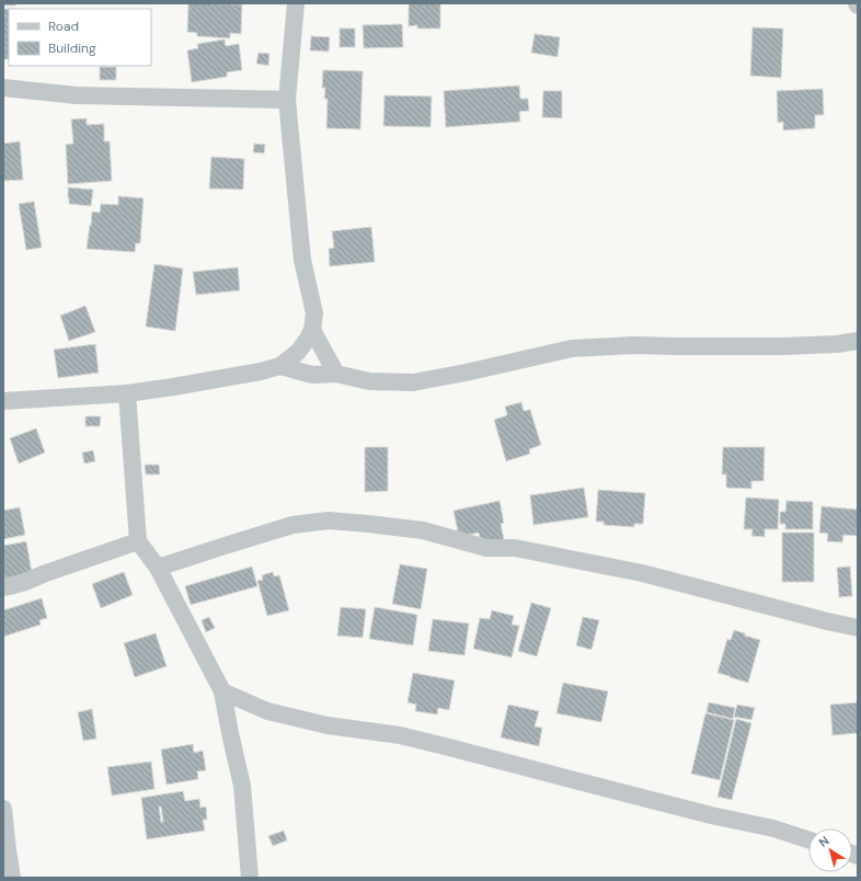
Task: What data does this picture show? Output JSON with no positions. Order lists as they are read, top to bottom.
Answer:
{
  "legend": ["Road", "Building"],
  "north": "top left"
}
